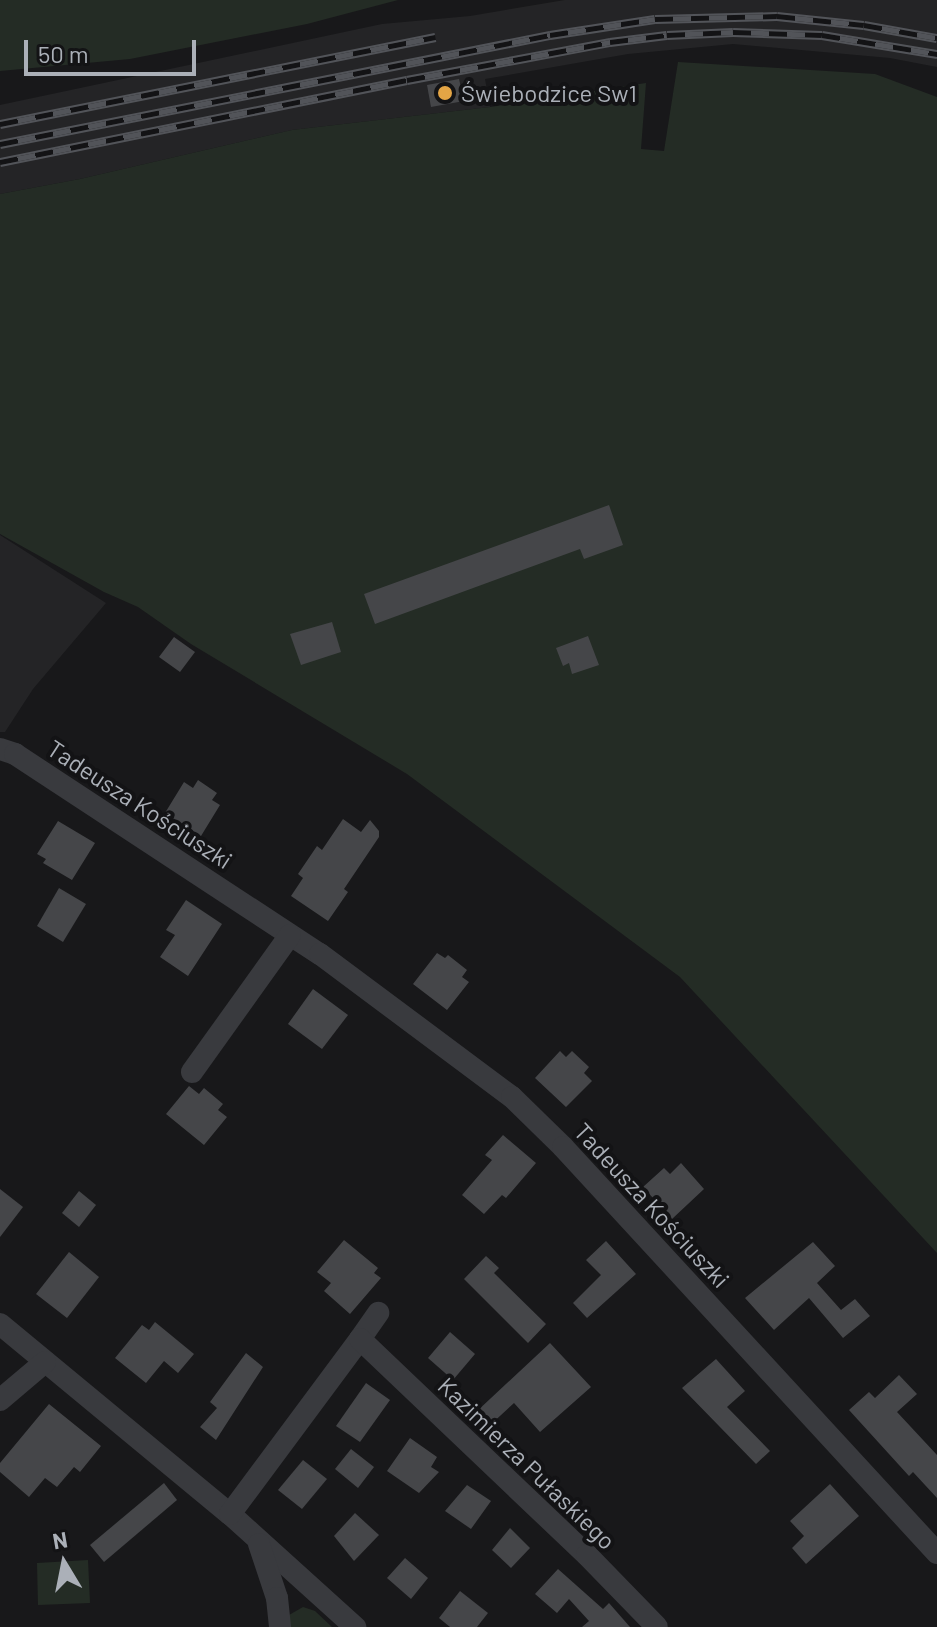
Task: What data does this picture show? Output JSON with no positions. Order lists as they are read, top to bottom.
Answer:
{
  "streets": {
    "street": ["Tadeusza Kościuszki", "Kazimierza Pułaskiego"]
  },
  "places": ["Świebodzice Sw1"],
  "scale_bar": "50 m",
  "north": "top"
}
